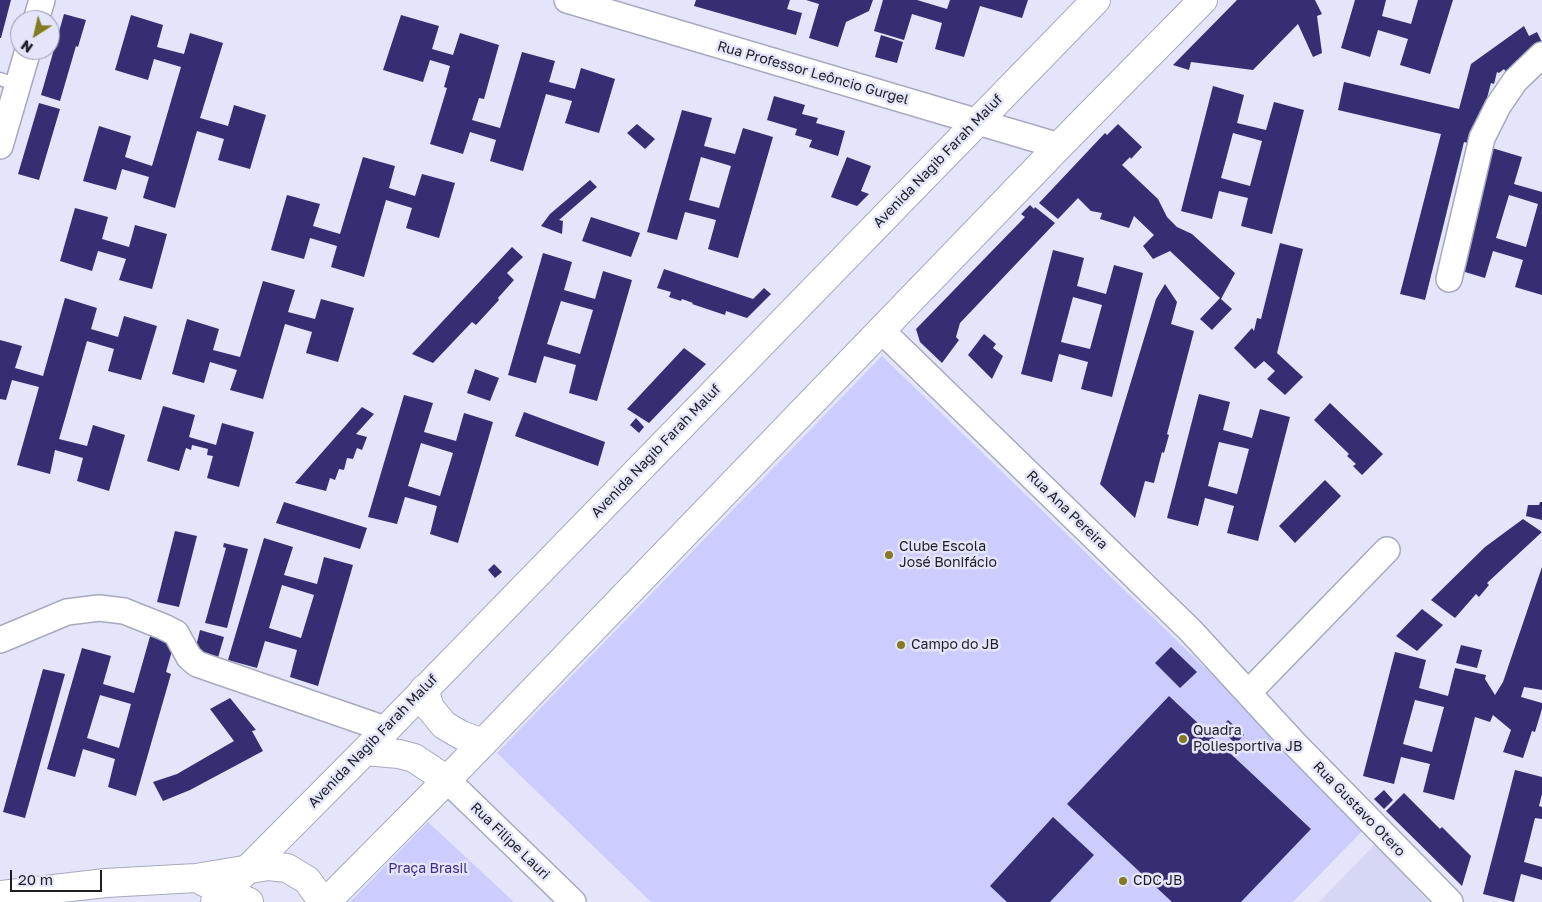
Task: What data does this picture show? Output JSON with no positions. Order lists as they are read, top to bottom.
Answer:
{
  "streets": {
    "main road": ["Avenida Nagib Farah Maluf"],
    "street": [
      "Rua Professor Leôncio Gurgel",
      "Rua Ana Pereira",
      "Rua Gustavo Otero",
      "Rua Filipe Lauri"
    ]
  },
  "crossings": [
    ["Rua Professor Leôncio Gurgel", "Avenida Nagib Farah Maluf"],
    ["Rua Ana Pereira", "Rua Gustavo Otero"]
  ],
  "parks": ["Praça Brasil"],
  "places": [
    "Clube Escola José Bonifácio",
    "Campo do JB",
    "Quadra Poliesportiva JB",
    "CDC JB"
  ],
  "scale_bar": "20 m",
  "north": "bottom left"
}
